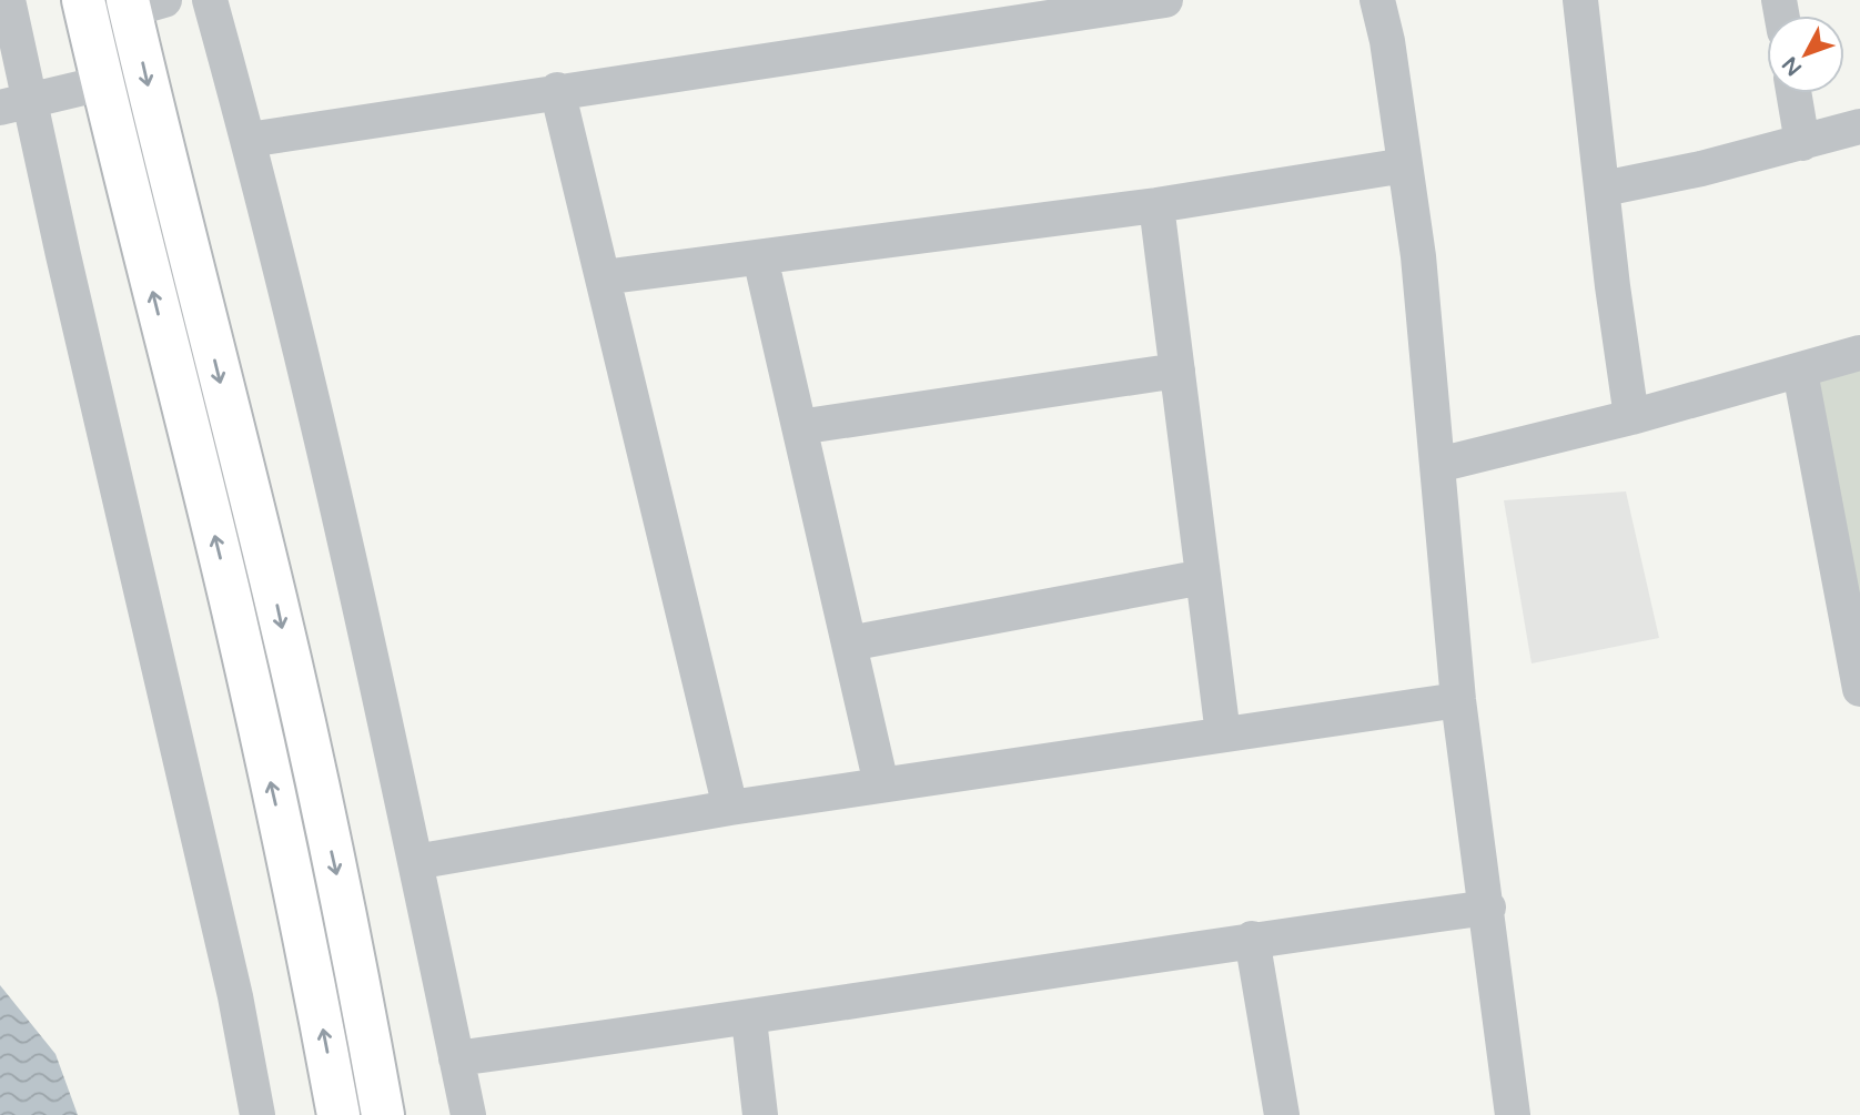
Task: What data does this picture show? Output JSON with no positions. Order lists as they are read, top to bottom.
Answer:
{
  "north": "bottom left"
}
